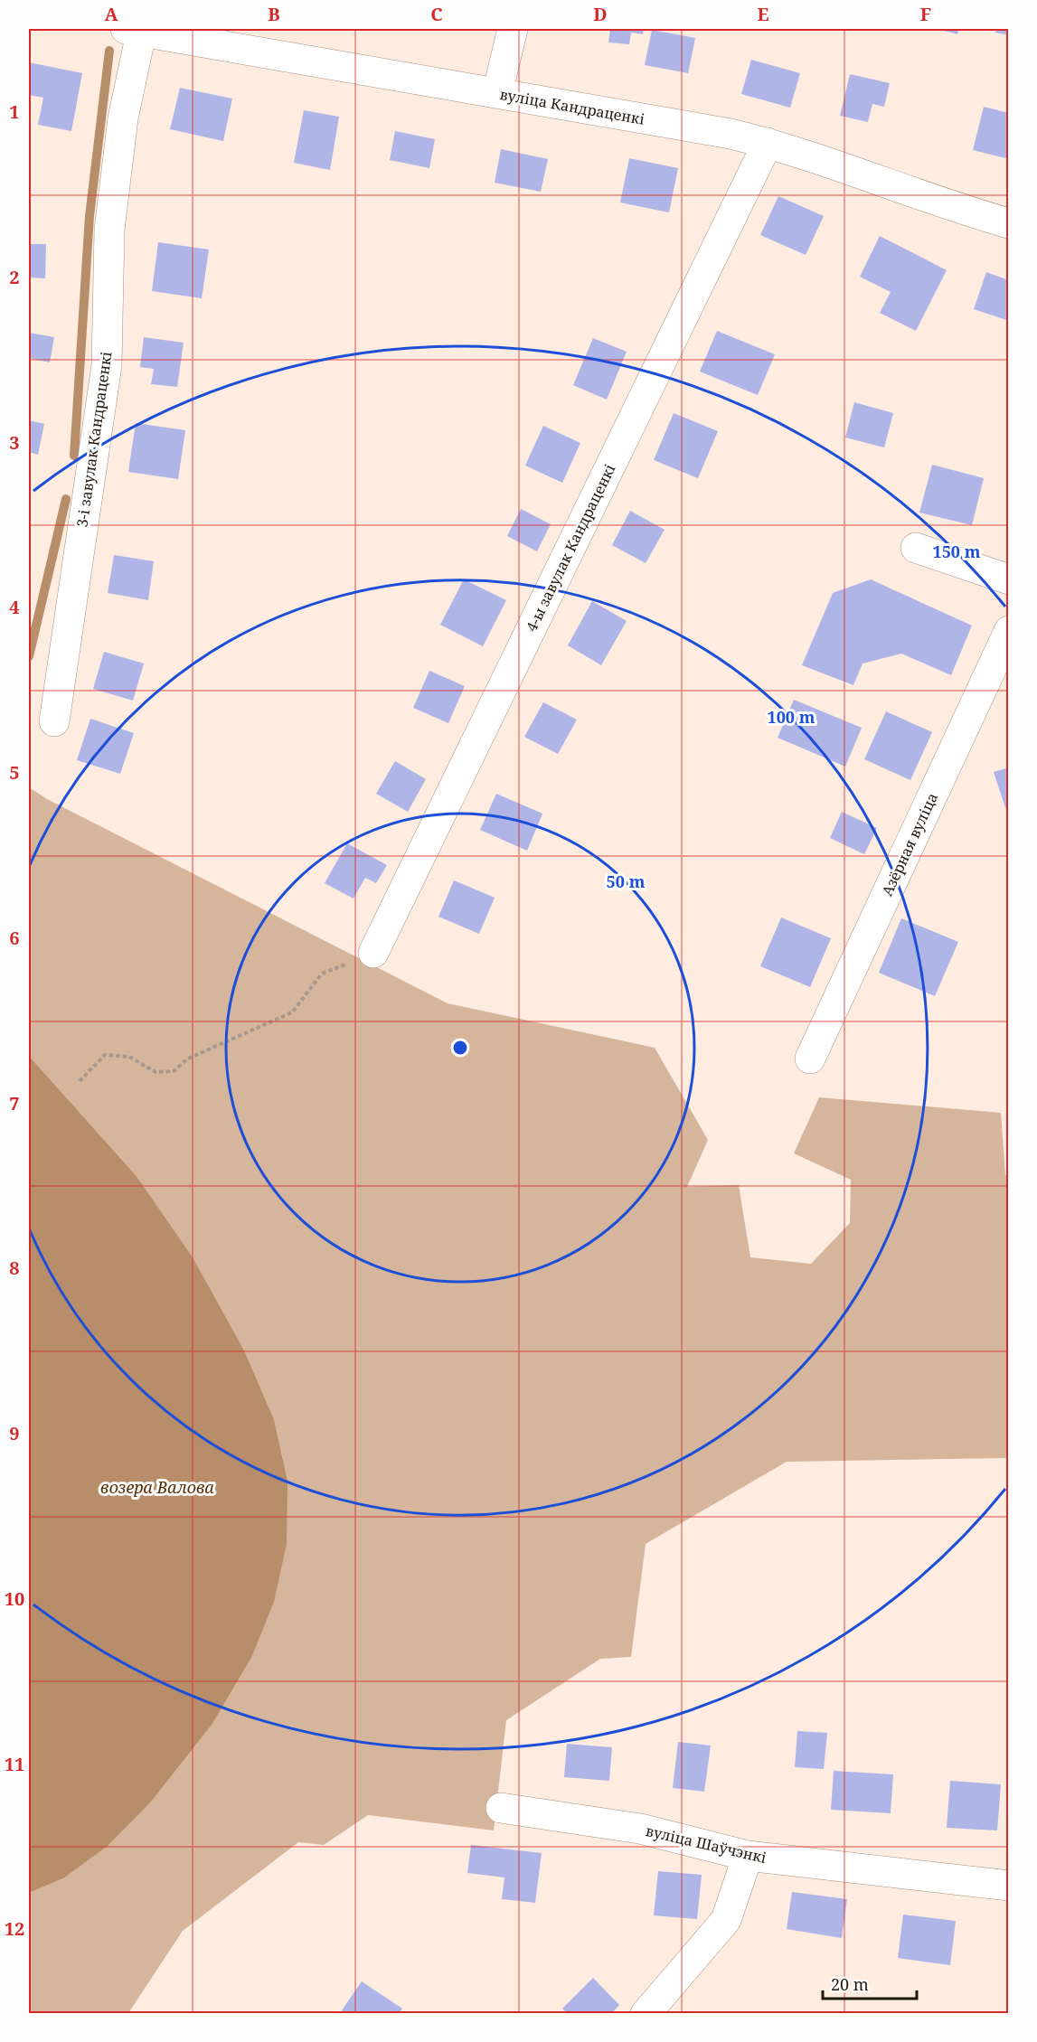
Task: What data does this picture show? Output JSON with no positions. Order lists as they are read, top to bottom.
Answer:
{
  "streets": {
    "street": [
      "вуліца Кандраценкі",
      "3-і завулак Кандраценкі",
      "4-ы завулак Кандраценкі",
      "Азёрная вуліца",
      "вуліца Шаўчэнкі"
    ]
  },
  "crossings": [
    ["вуліца Кандраценкі", "3-і завулак Кандраценкі"],
    ["вуліца Кандраценкі", "4-ы завулак Кандраценкі"]
  ],
  "water": ["возера Валова"],
  "scale_bar": "20 m",
  "grid": {
    "columns": [
      "A",
      "B",
      "C",
      "D",
      "E",
      "F"
    ],
    "rows": [
      "1",
      "2",
      "3",
      "4",
      "5",
      "6",
      "7",
      "8",
      "9",
      "10",
      "11",
      "12"
    ]
  },
  "rings": ["150 m", "100 m", "50 m"]
}
